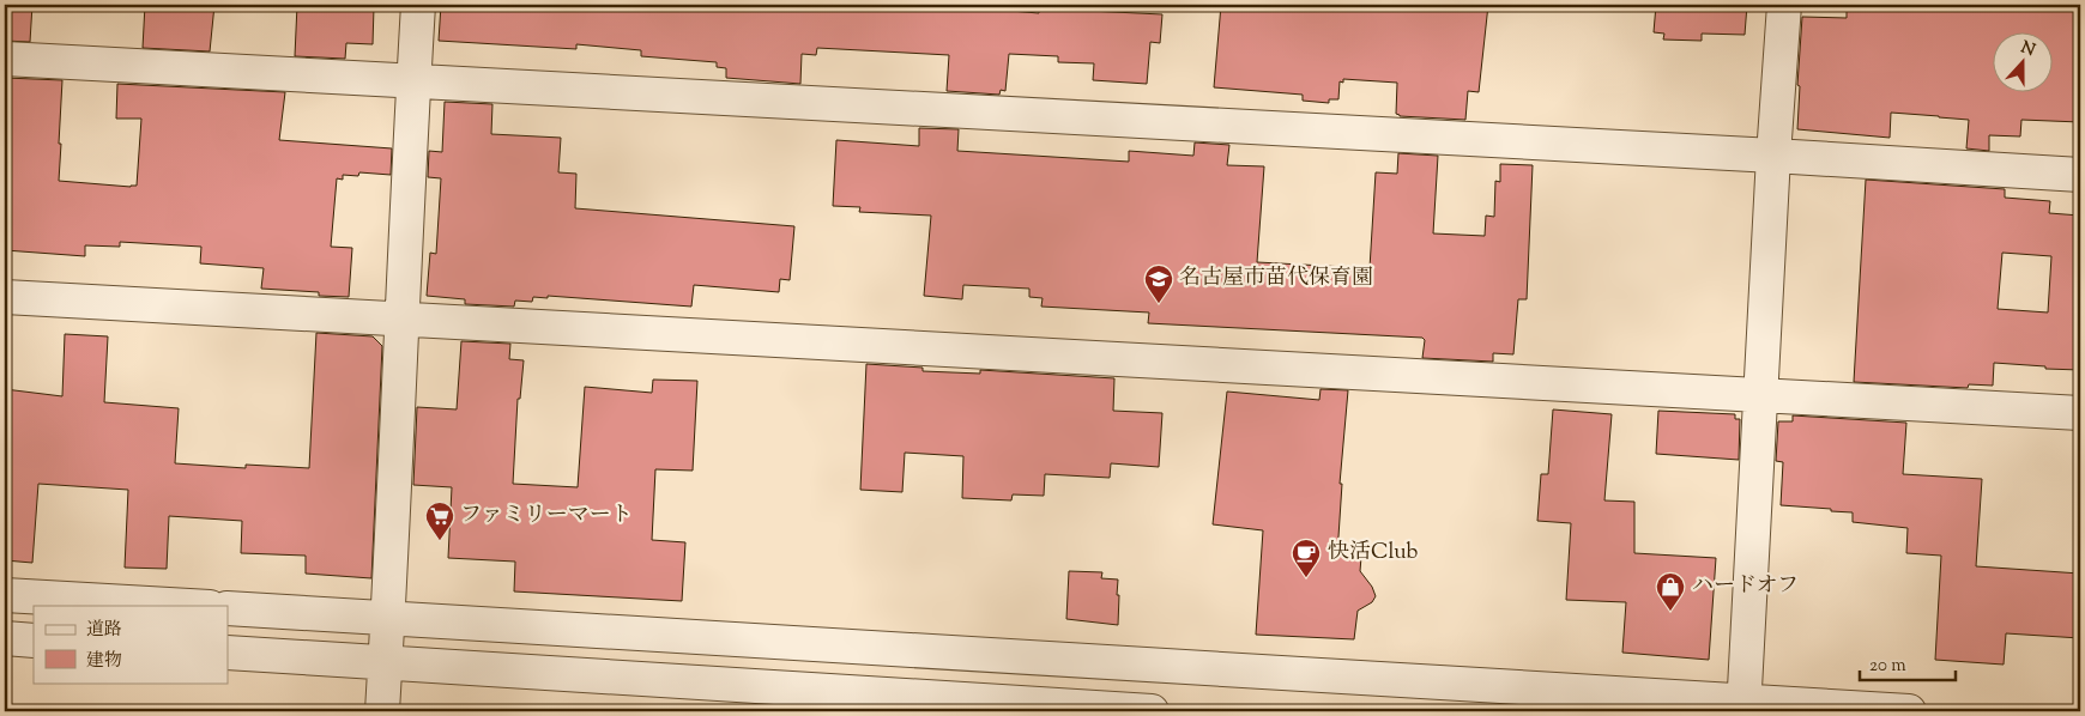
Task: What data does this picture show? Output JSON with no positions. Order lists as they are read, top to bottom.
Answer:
{
  "places": {
    "school or university": ["名古屋市苗代保育園"],
    "supermarket": ["ファミリーマート"],
    "cafe": ["快活Club"],
    "shop": ["ハードオフ"]
  },
  "legend": ["道路", "建物"],
  "scale_bar": "20 m",
  "north": "top"
}
